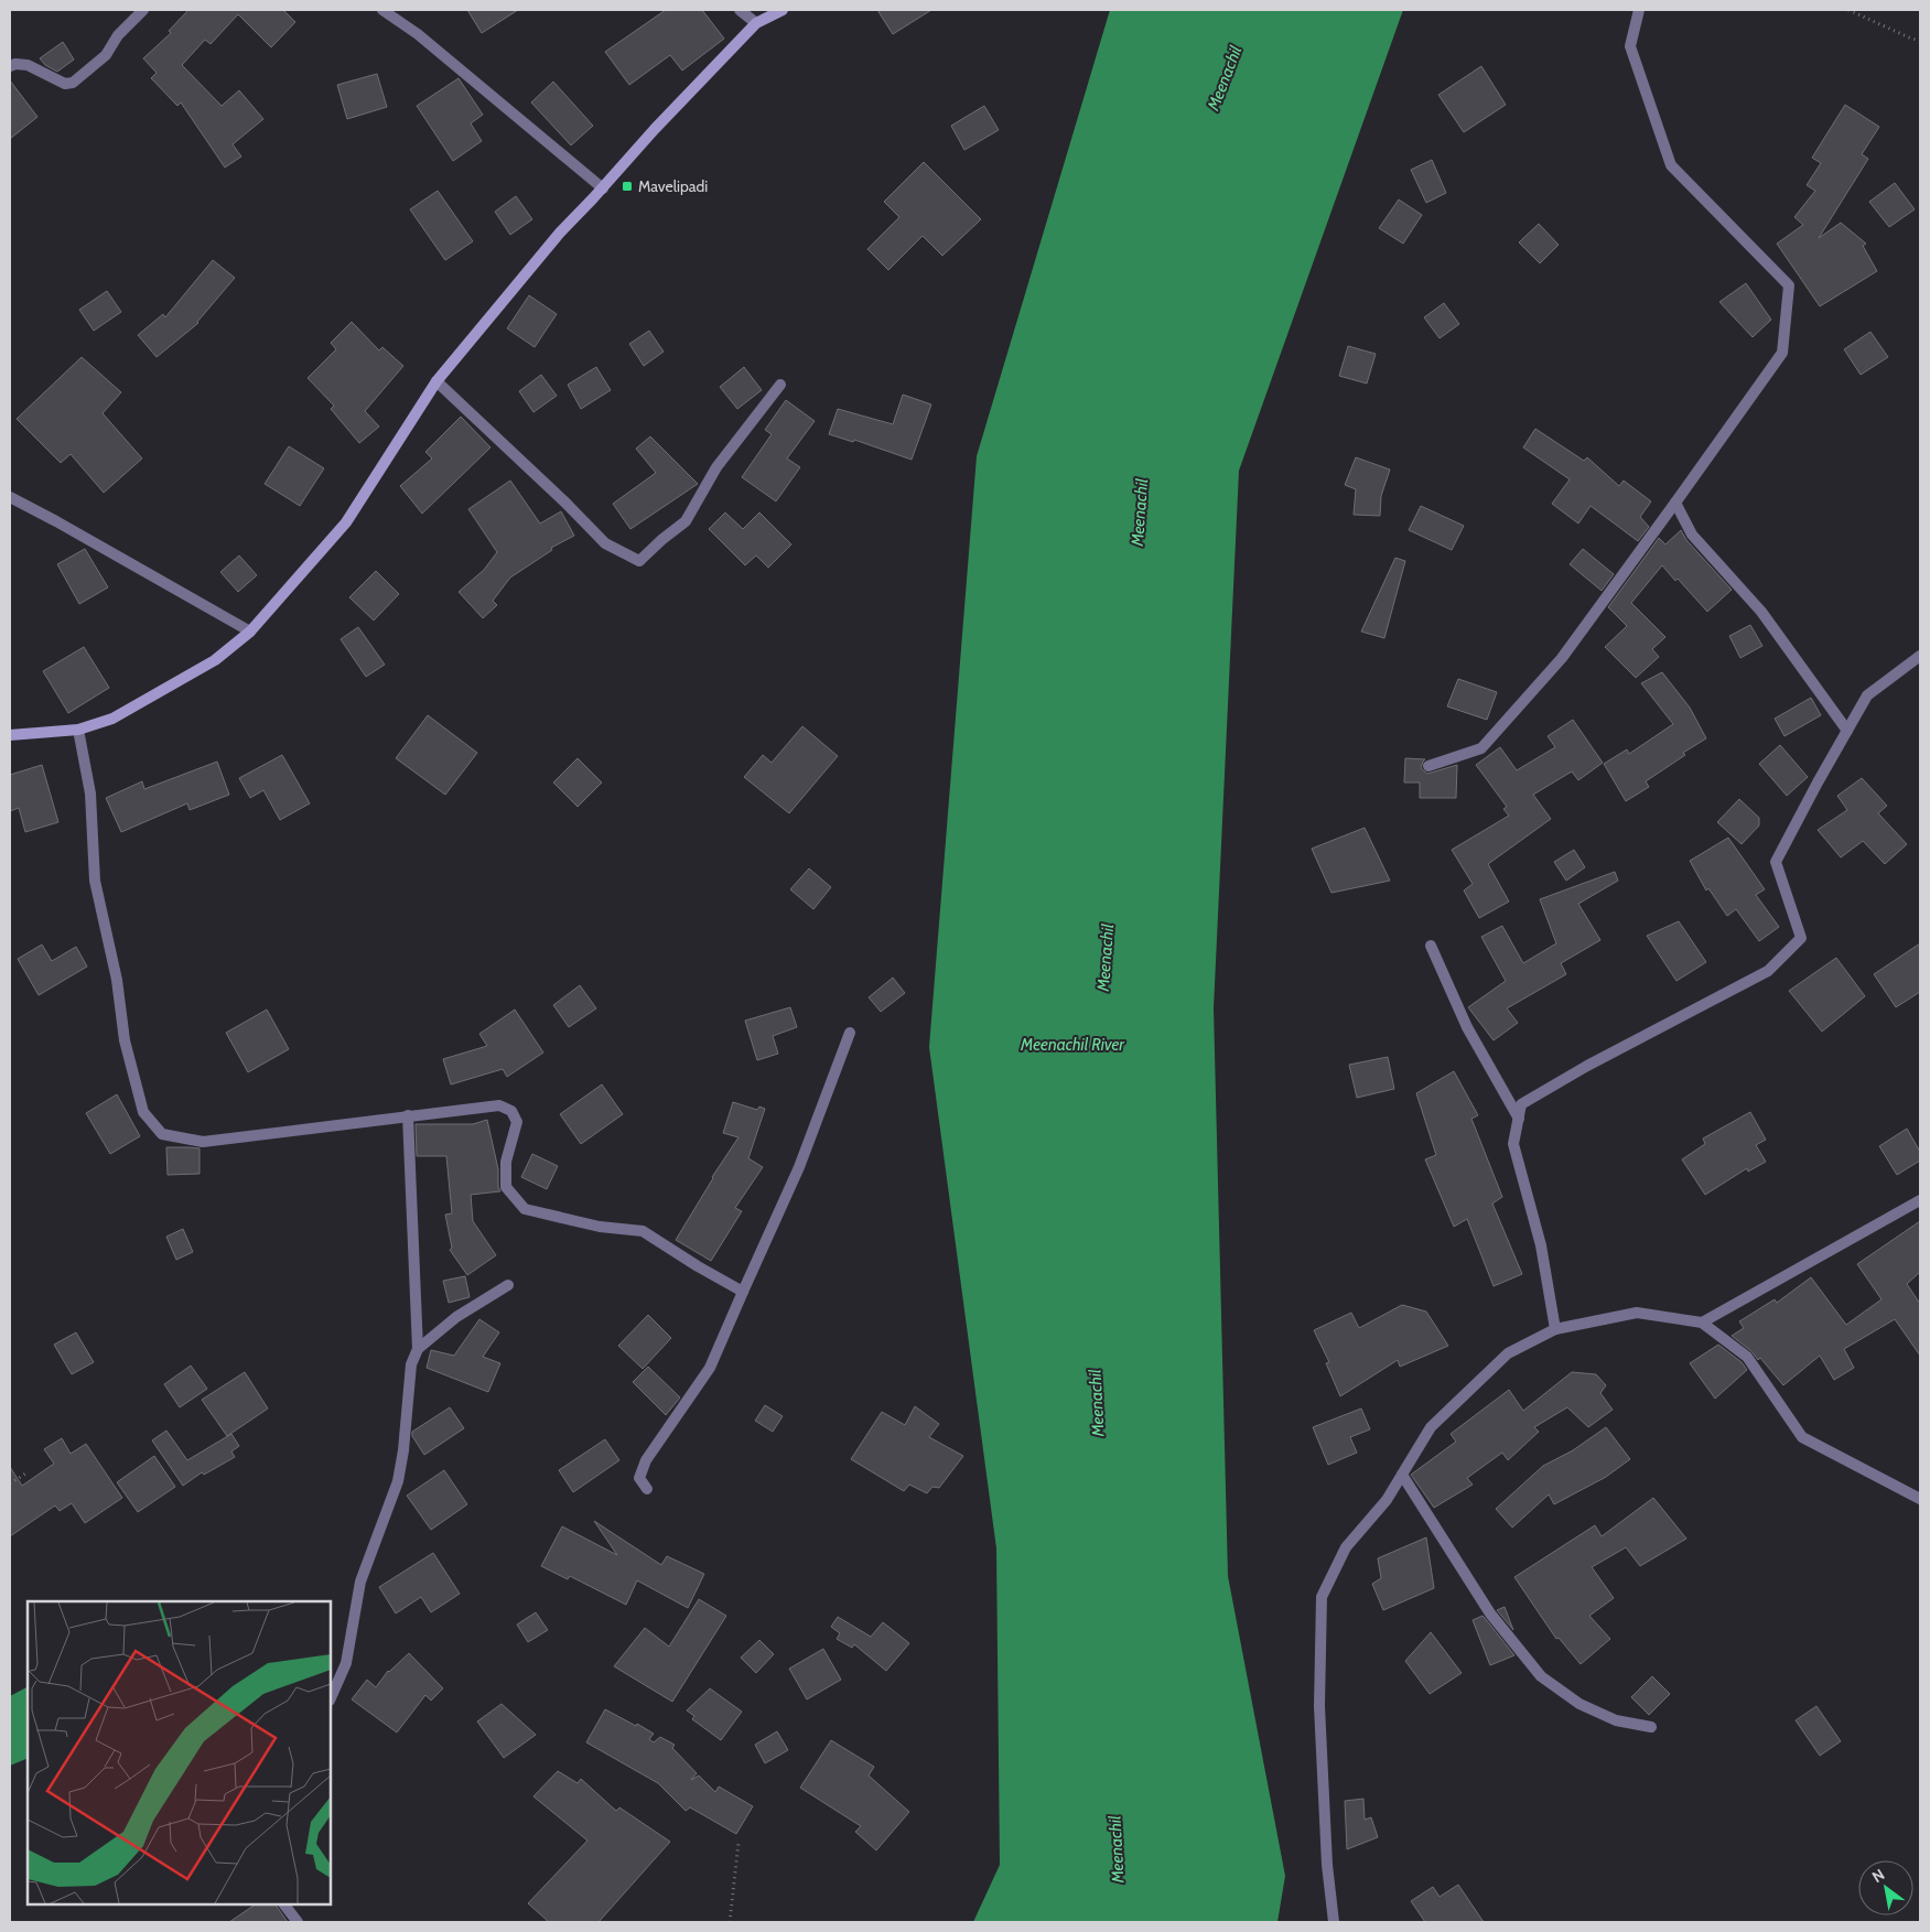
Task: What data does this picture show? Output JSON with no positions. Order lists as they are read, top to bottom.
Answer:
{
  "water": ["Meenachil", "Meenachil River"],
  "places": {
    "transit": ["Mavelipadi"]
  },
  "north": "top left"
}
